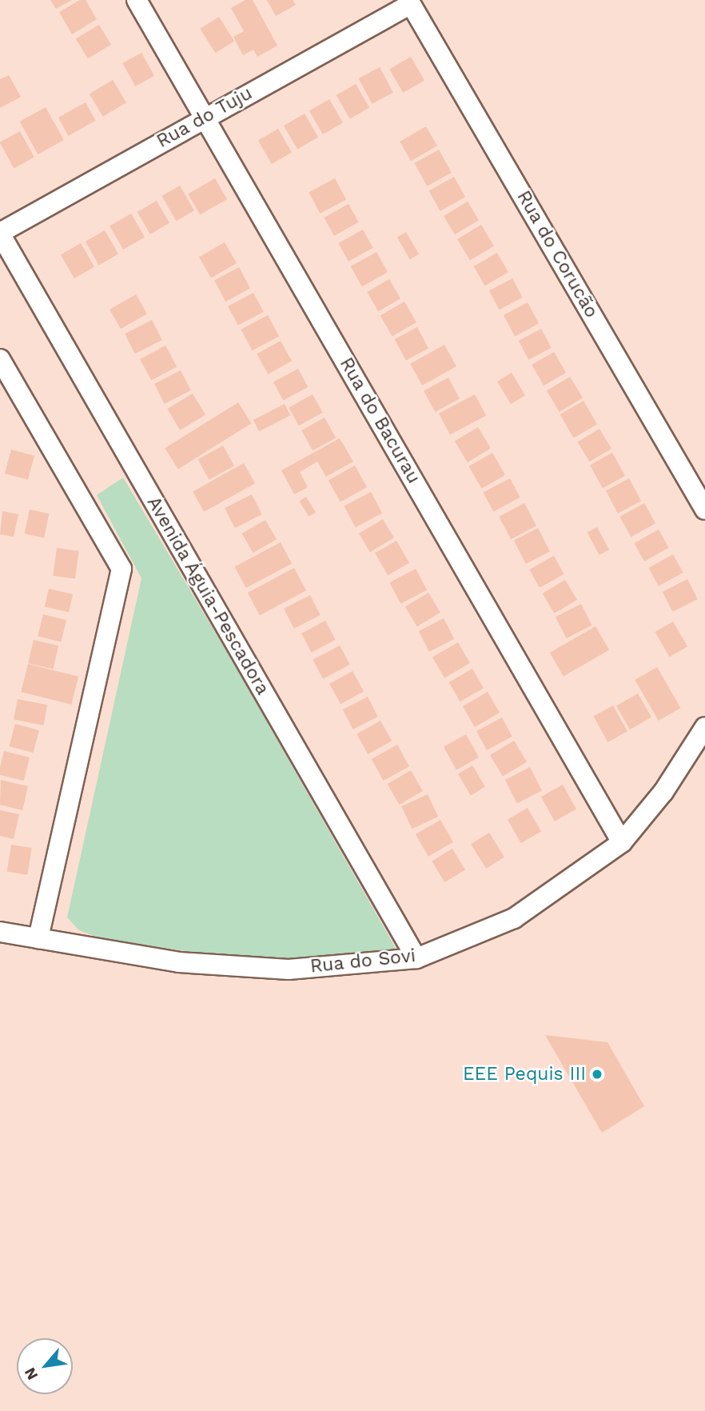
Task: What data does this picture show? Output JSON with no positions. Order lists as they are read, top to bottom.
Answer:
{
  "streets": {
    "street": [
      "Rua do Tuju",
      "Rua do Corucão",
      "Rua do Bacurau",
      "Avenida Águia-Pescadora",
      "Rua do Sovi"
    ]
  },
  "crossings": [
    ["Rua do Tuju", "Rua do Corucão"],
    ["Rua do Tuju", "Rua do Bacurau"],
    ["Rua do Tuju", "Avenida Águia-Pescadora"],
    ["Rua do Bacurau", "Rua do Sovi"],
    ["Avenida Águia-Pescadora", "Rua do Sovi"]
  ],
  "places": ["EEE Pequis III"],
  "north": "bottom left"
}
